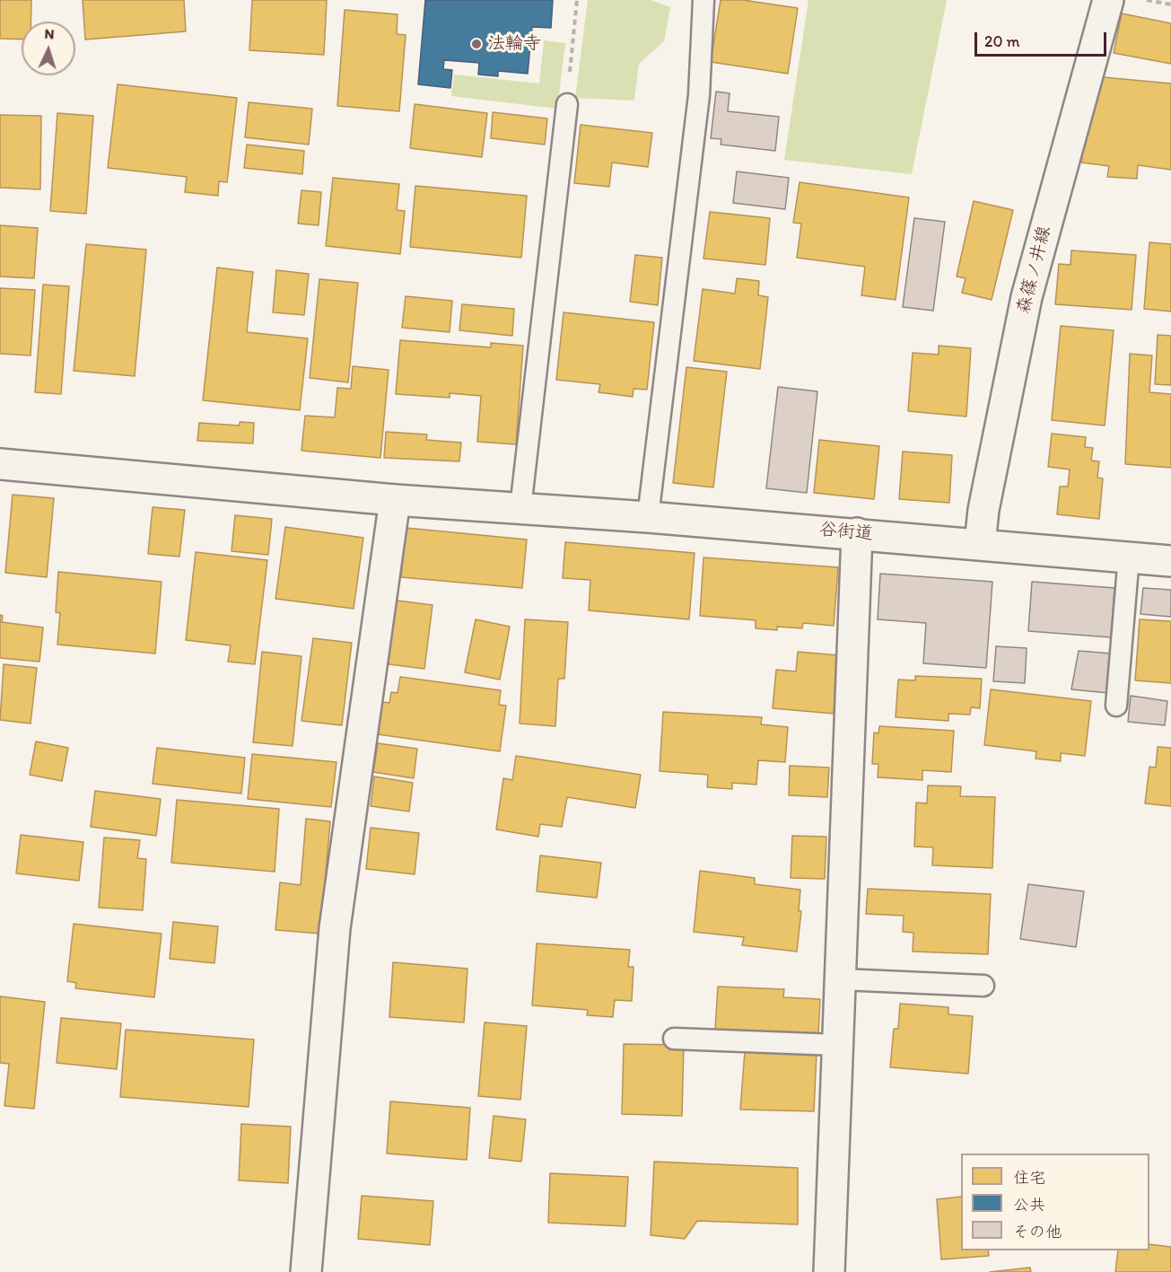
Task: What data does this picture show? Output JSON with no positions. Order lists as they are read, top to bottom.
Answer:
{
  "streets": {
    "street": ["森篠ノ井線", "谷街道"]
  },
  "crossings": [
    ["森篠ノ井線", "谷街道"]
  ],
  "places": ["法輪寺"],
  "legend": ["住宅", "公共", "その他"],
  "scale_bar": "20 m",
  "north": "top"
}
